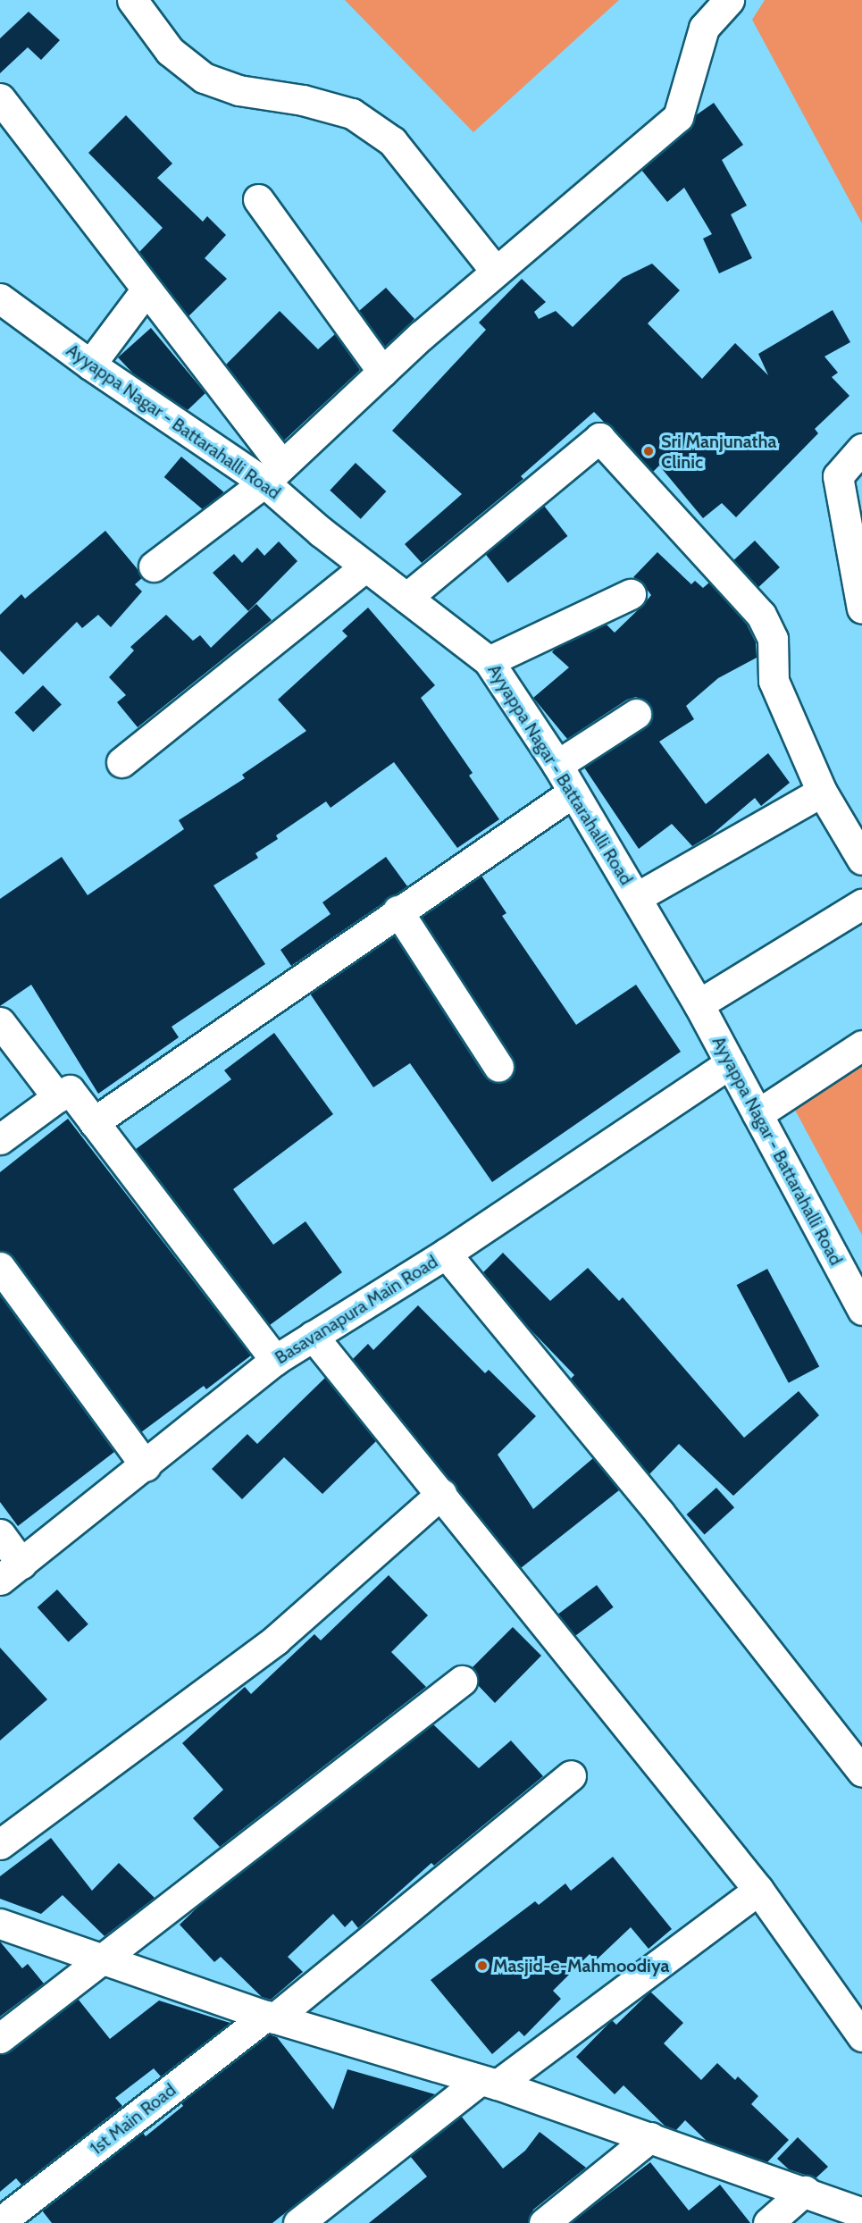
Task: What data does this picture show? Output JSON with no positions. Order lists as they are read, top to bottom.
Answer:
{
  "streets": {
    "street": ["Ayyappa Nagar - Battarahalli Road", "Basavanapura Main Road", "1st Main Road"]
  },
  "crossings": [
    ["Ayyappa Nagar - Battarahalli Road", "Basavanapura Main Road"]
  ],
  "places": ["Sri Manjunatha Clinic", "Masjid-e-Mahmoodiya"]
}
